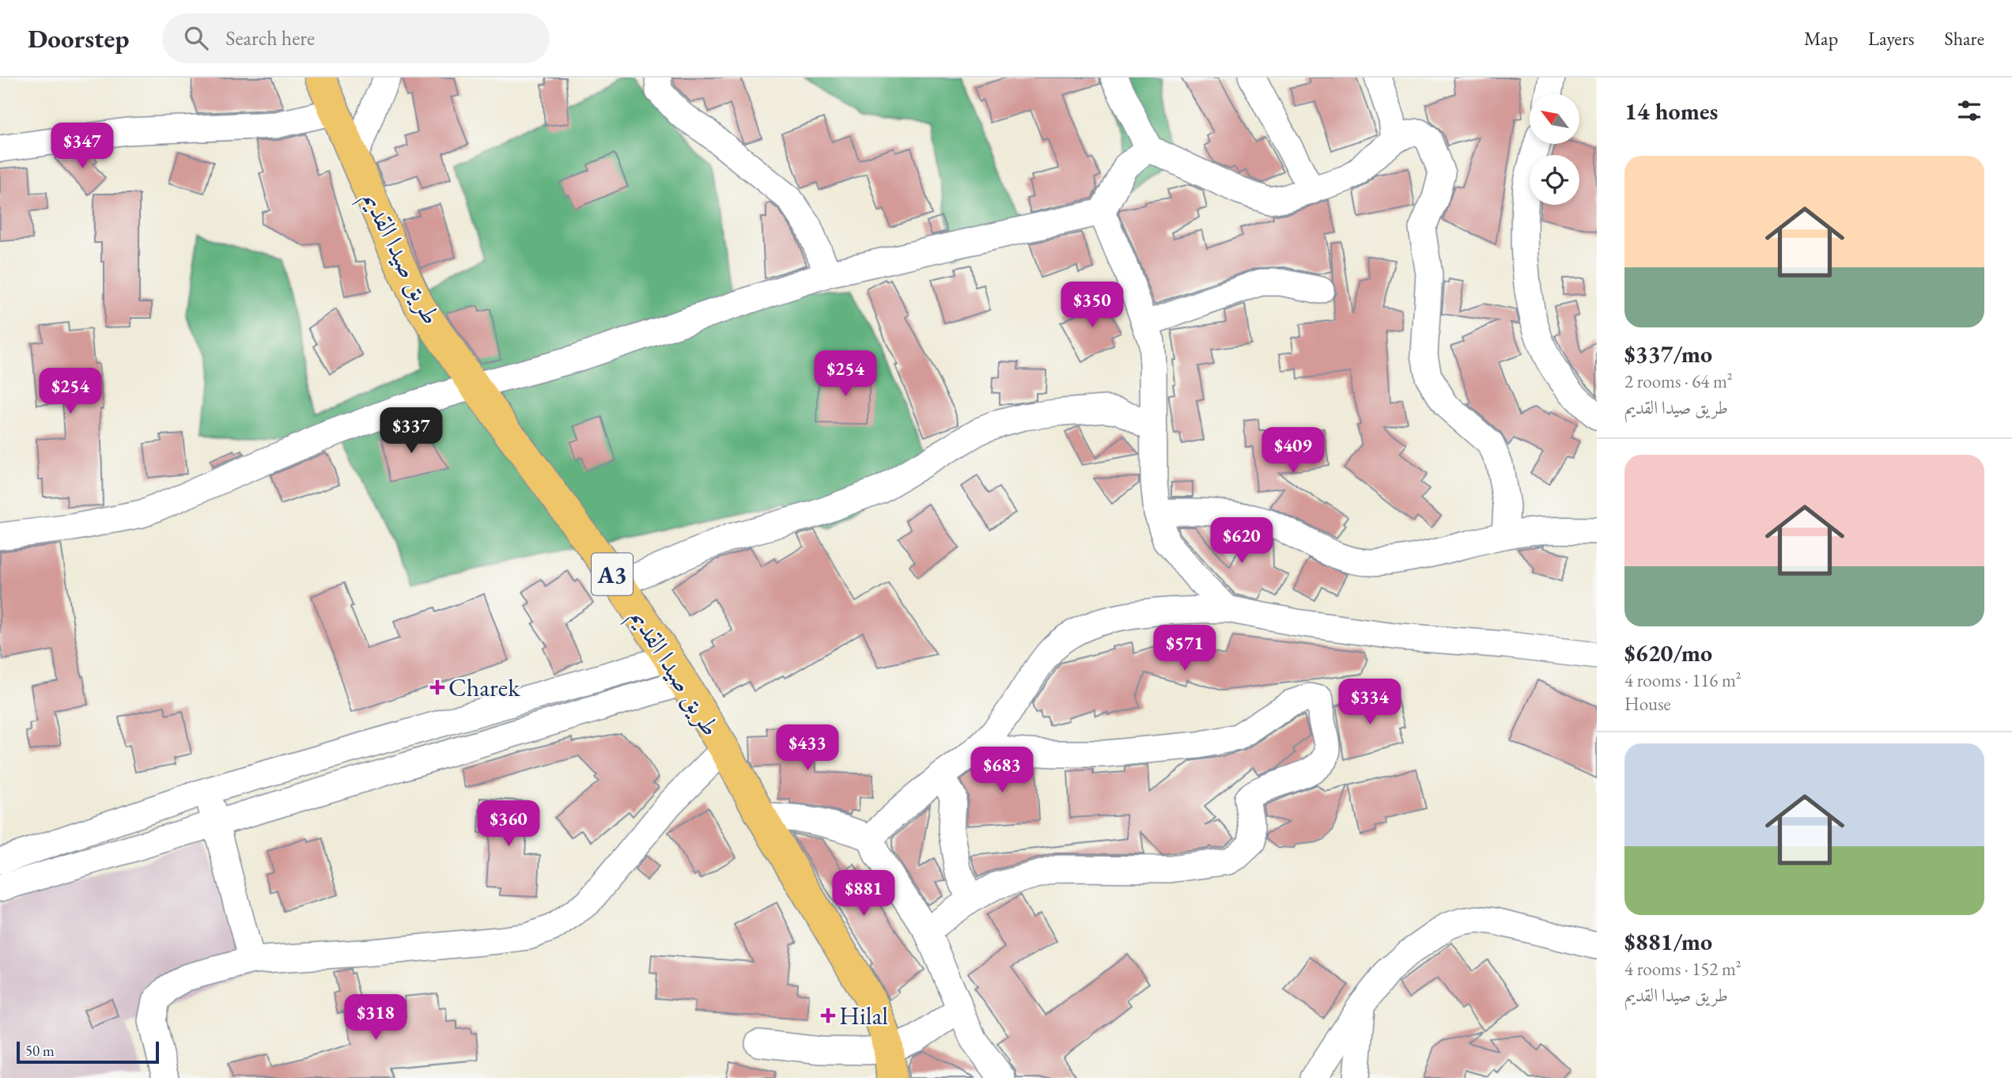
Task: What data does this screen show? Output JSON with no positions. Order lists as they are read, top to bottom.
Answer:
{
  "streets": {
    "highway": ["طريق صيدا القديم", "A3"]
  },
  "places": {
    "health": ["Charek", "Hilal"]
  },
  "scale_bar": "50 m",
  "north": "top left",
  "page": {
    "header": "Doorstep",
    "search": "Search here",
    "nav": ["Map", "Layers", "Share"],
    "heading": "14 homes",
    "price": [
      "$347",
      "$350",
      "$254",
      "$254",
      "$337",
      "$409",
      "$620",
      "$571",
      "$334",
      "$433",
      "$683",
      "$360",
      "$881",
      "$318"
    ],
    "list": [
      {
        "name": "$337/mo",
        "note": "2 rooms · 64 m² · طريق صيدا القديم"
      },
      {
        "name": "$620/mo",
        "note": "4 rooms · 116 m² · House"
      },
      {
        "name": "$881/mo",
        "note": "4 rooms · 152 m² · طريق صيدا القديم"
      }
    ],
    "scale": "50 m"
  }
}
